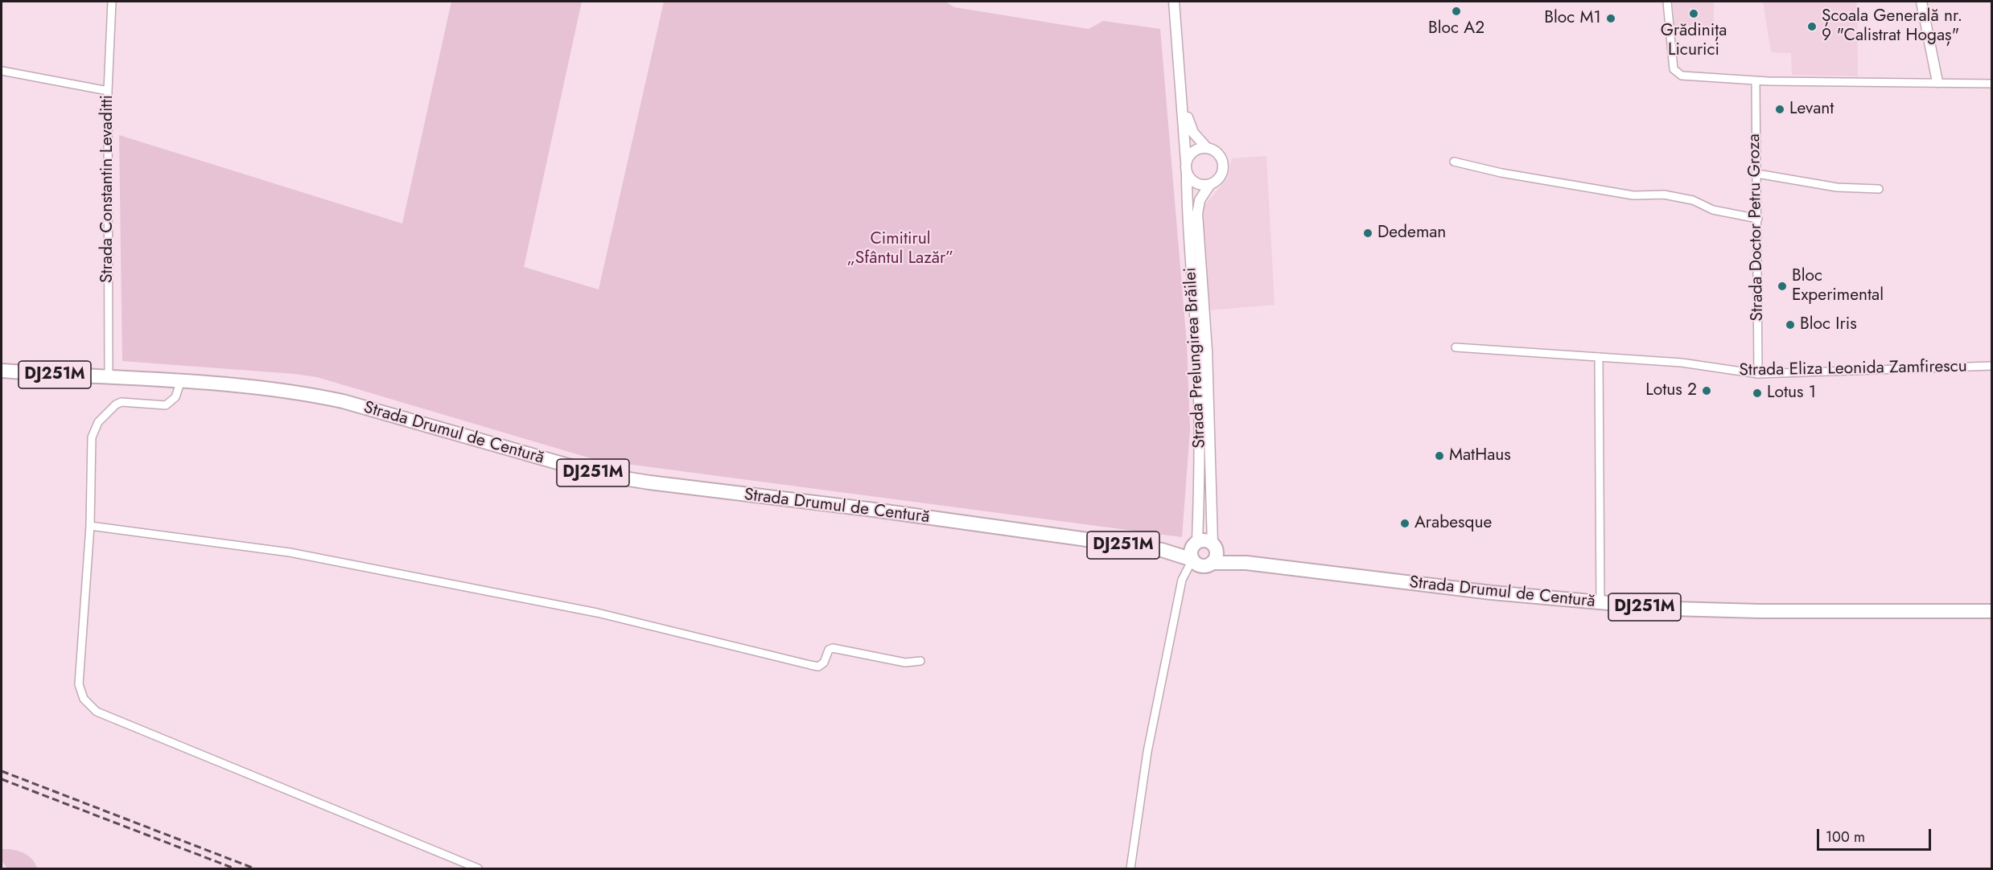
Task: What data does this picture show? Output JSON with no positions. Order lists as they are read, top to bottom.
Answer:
{
  "streets": {
    "highway": ["DJ251M", "Strada Drumul de Centură"],
    "main road": ["Strada Prelungirea Brăilei"],
    "street": ["Strada Constantin Levaditti", "Strada Doctor Petru Groza", "Strada Eliza Leonida Zamfirescu"]
  },
  "crossings": [
    ["Strada Constantin Levaditti", "Strada Drumul de Centură"],
    ["Strada Doctor Petru Groza", "Strada Eliza Leonida Zamfirescu"]
  ],
  "parks": ["Cimitirul „Sfântul Lazăr”"],
  "places": [
    "Bloc A2",
    "Grădinița Licurici",
    "Bloc M1",
    "Școala Generală nr. 9 \"Calistrat Hogaș\"",
    "Levant",
    "Dedeman",
    "Bloc Experimental",
    "Bloc Iris",
    "Lotus 2",
    "Lotus 1",
    "MatHaus",
    "Arabesque"
  ],
  "scale_bar": "100 m"
}
